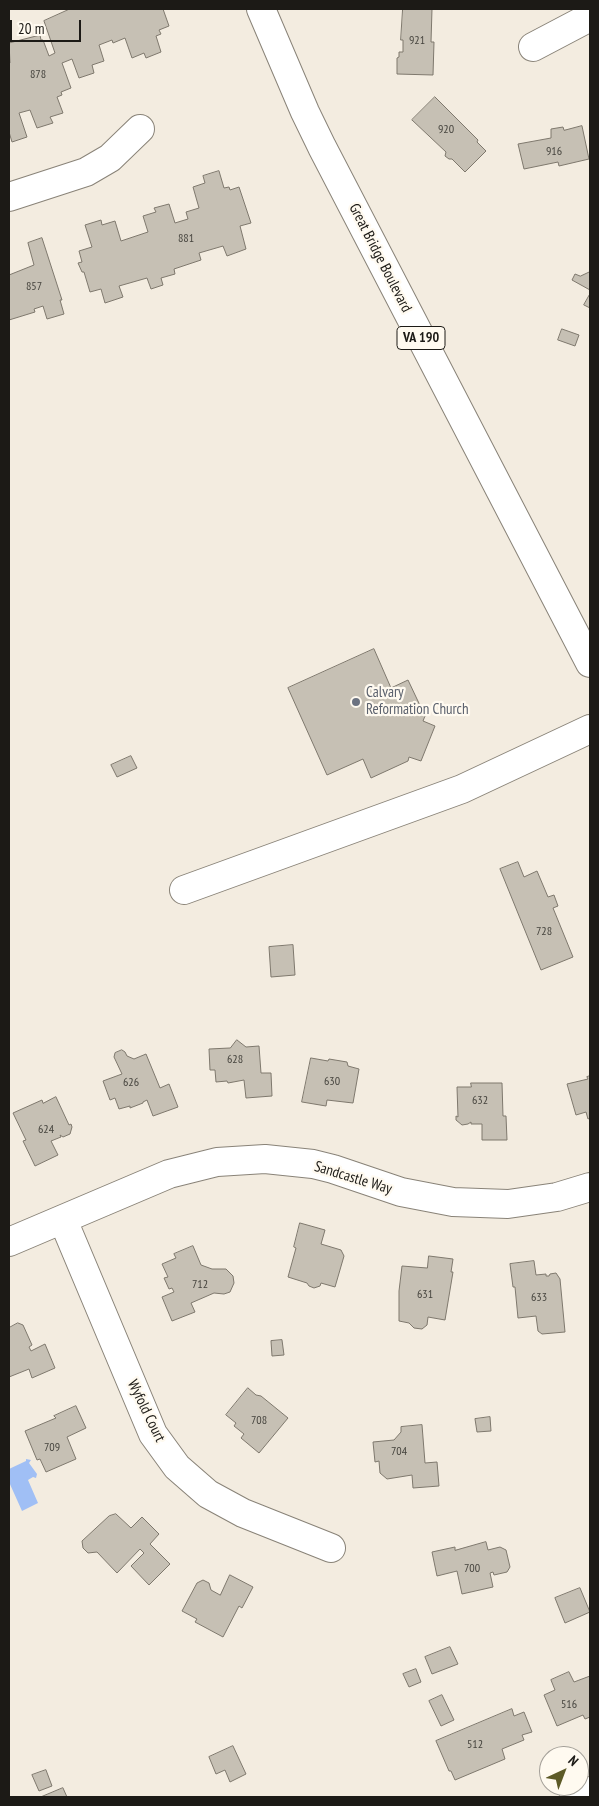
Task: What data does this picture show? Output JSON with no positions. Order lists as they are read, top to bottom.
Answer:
{
  "streets": {
    "street": [
      "Great Bridge Boulevard",
      "VA 190",
      "Sandcastle Way",
      "Wyfold Court"
    ]
  },
  "crossings": [
    ["Sandcastle Way", "Wyfold Court"]
  ],
  "places": ["Calvary Reformation Church"],
  "house_numbers": [
    "921",
    "878",
    "920",
    "916",
    "881",
    "857",
    "728",
    "628",
    "630",
    "626",
    "632",
    "624",
    "712",
    "631",
    "633",
    "708",
    "709",
    "704",
    "700",
    "516",
    "512"
  ],
  "scale_bar": "20 m",
  "north": "top right"
}
